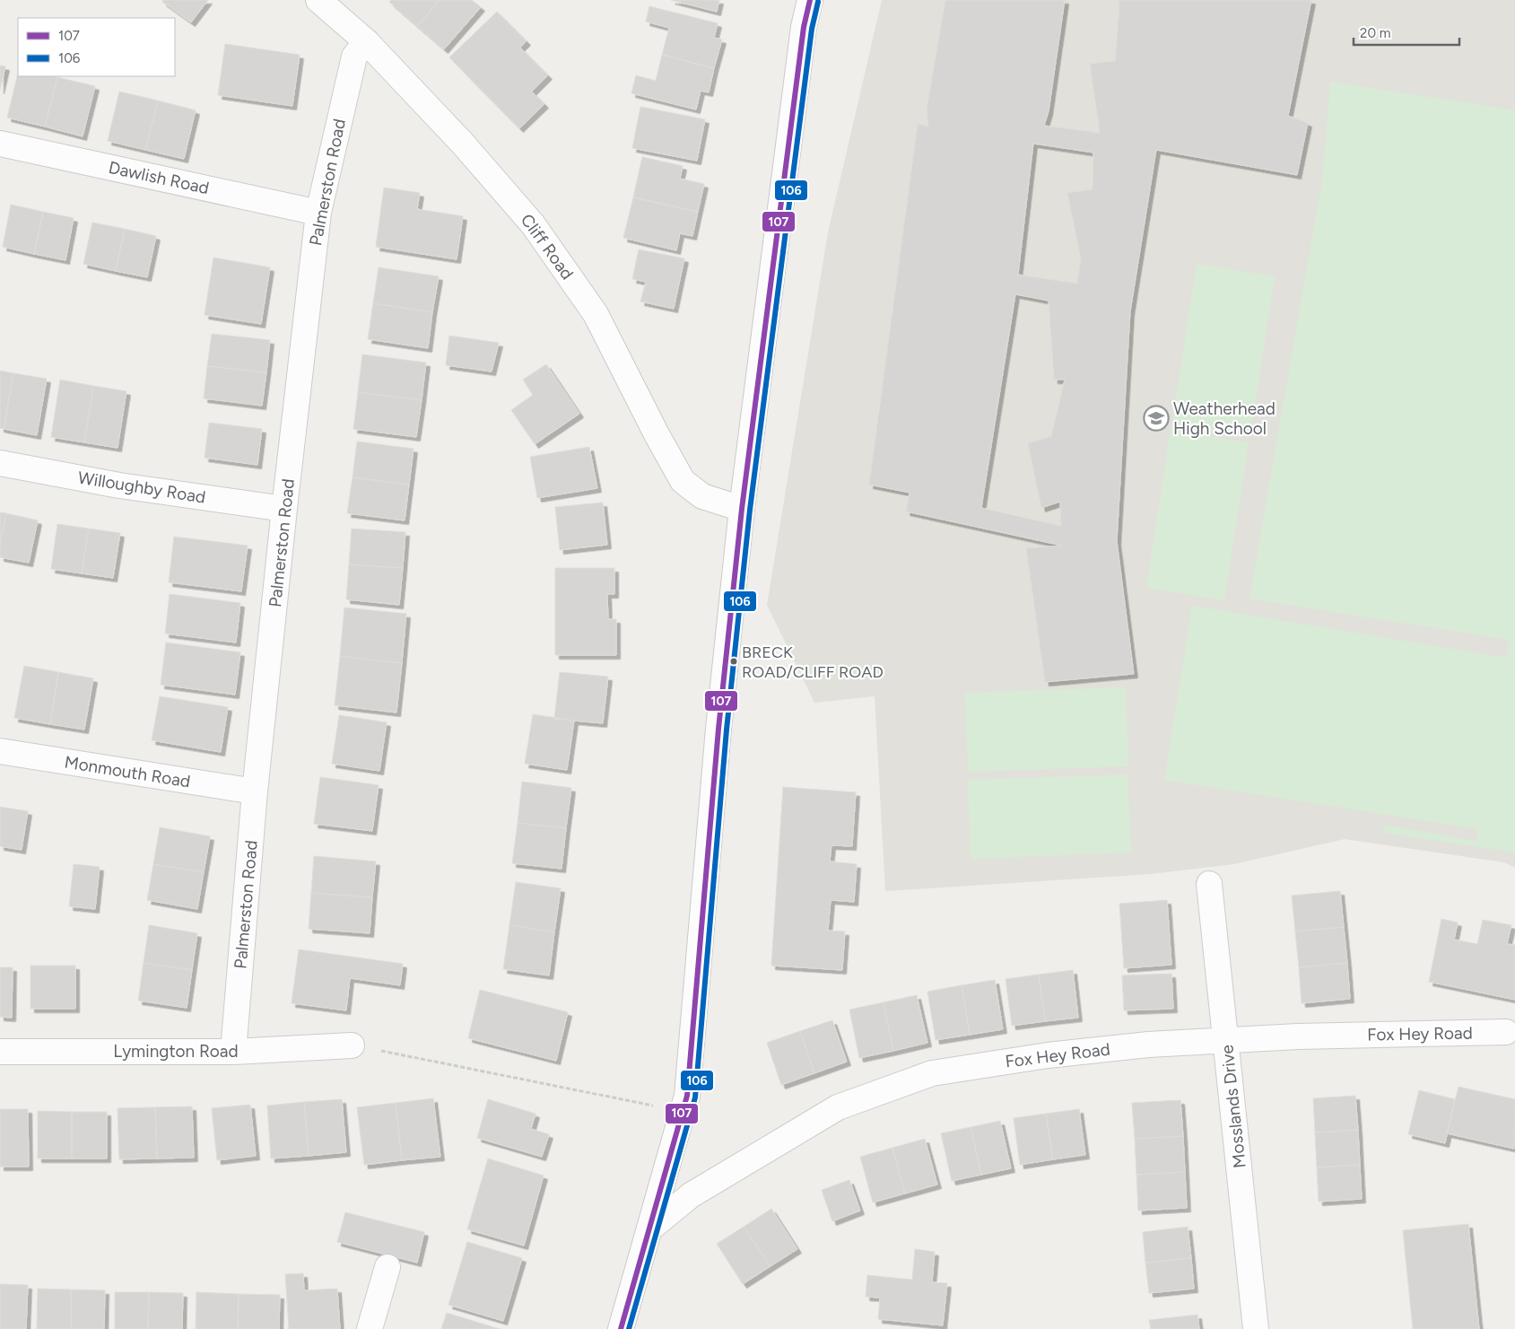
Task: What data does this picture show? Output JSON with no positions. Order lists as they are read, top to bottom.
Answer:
{
  "streets": {
    "street": [
      "Dawlish Road",
      "Palmerston Road",
      "Cliff Road",
      "Willoughby Road",
      "Monmouth Road",
      "Fox Hey Road",
      "Lymington Road",
      "Mosslands Drive"
    ]
  },
  "crossings": [
    ["Dawlish Road", "Palmerston Road"],
    ["Palmerston Road", "Cliff Road"],
    ["Palmerston Road", "Willoughby Road"],
    ["Palmerston Road", "Monmouth Road"],
    ["Palmerston Road", "Lymington Road"],
    ["Fox Hey Road", "Mosslands Drive"]
  ],
  "places": {
    "school or university": ["Weatherhead High School"],
    "other": ["BRECK ROAD/CLIFF ROAD"]
  },
  "lines": ["transit line 107", "transit line 106"],
  "legend": ["107", "106"],
  "scale_bar": "20 m"
}
